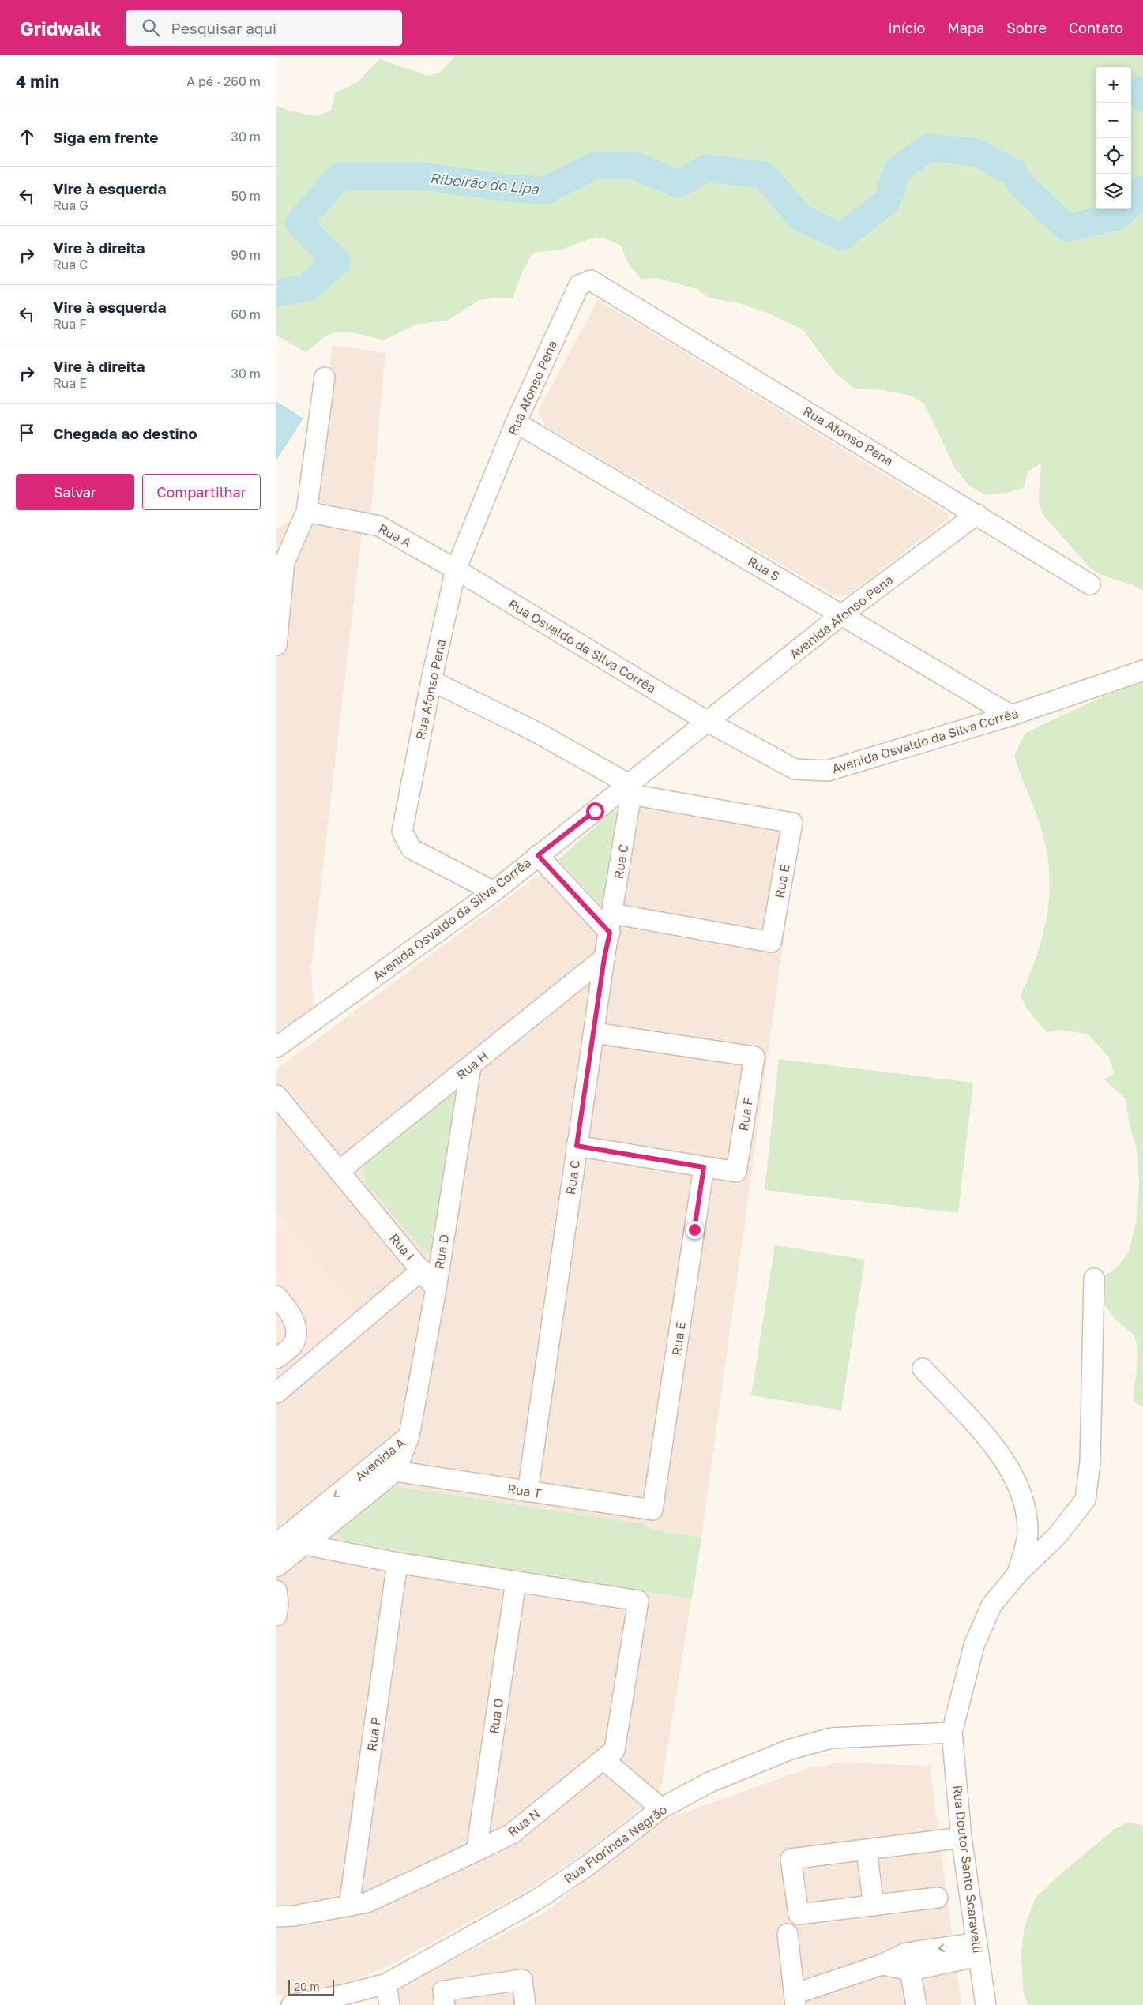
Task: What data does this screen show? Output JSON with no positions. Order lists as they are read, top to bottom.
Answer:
{
  "streets": {
    "street": [
      "Rua Afonso Pena",
      "Rua A",
      "Rua S",
      "Avenida Afonso Pena",
      "Rua Osvaldo da Silva Corrêa",
      "Avenida Osvaldo da Silva Corrêa",
      "Rua C",
      "Rua E",
      "Rua H",
      "Rua F",
      "Rua I",
      "Rua D",
      "Avenida A",
      "Rua T",
      "Rua O",
      "Rua P",
      "Rua N",
      "Rua Florinda Negrão",
      "Rua Doutor Santo Scaravelli"
    ]
  },
  "crossings": [
    ["Rua Afonso Pena", "Rua A"],
    ["Rua Afonso Pena", "Rua S"],
    ["Rua Afonso Pena", "Avenida Afonso Pena"],
    ["Rua Afonso Pena", "Rua Osvaldo da Silva Corrêa"],
    ["Rua Afonso Pena", "Avenida Osvaldo da Silva Corrêa"],
    ["Rua A", "Rua Osvaldo da Silva Corrêa"],
    ["Rua S", "Avenida Afonso Pena"],
    ["Rua S", "Avenida Osvaldo da Silva Corrêa"],
    ["Avenida Afonso Pena", "Rua Osvaldo da Silva Corrêa"],
    ["Avenida Afonso Pena", "Avenida Osvaldo da Silva Corrêa"],
    ["Rua Osvaldo da Silva Corrêa", "Avenida Osvaldo da Silva Corrêa"],
    ["Avenida Osvaldo da Silva Corrêa", "Rua C"],
    ["Avenida Osvaldo da Silva Corrêa", "Rua E"],
    ["Rua C", "Rua E"],
    ["Rua C", "Rua H"],
    ["Rua C", "Rua F"],
    ["Rua C", "Rua T"],
    ["Rua E", "Rua F"],
    ["Rua E", "Rua T"],
    ["Rua H", "Rua I"],
    ["Rua H", "Rua D"],
    ["Rua D", "Avenida A"],
    ["Avenida A", "Rua T"],
    ["Rua O", "Rua N"],
    ["Rua P", "Rua N"],
    ["Rua Florinda Negrão", "Rua Doutor Santo Scaravelli"]
  ],
  "water": ["Ribeirão do Lipa"],
  "scale_bar": "20 m",
  "page": {
    "header": "Gridwalk",
    "search": "Pesquisar aqui",
    "nav": [
      "Início",
      "Mapa",
      "Sobre",
      "Contato"
    ],
    "heading": ["4 min", "A pé · 260 m"],
    "map_buttons": ["+", "−"],
    "list": [
      ["Siga em frente", "30 m"],
      ["Vire à esquerda", "Rua G", "50 m"],
      ["Vire à direita", "Rua C", "90 m"],
      ["Vire à esquerda", "Rua F", "60 m"],
      ["Vire à direita", "Rua E", "30 m"],
      "Chegada ao destino"
    ],
    "buttons": ["Salvar", "Compartilhar"],
    "scale": "20 m"
  }
}
